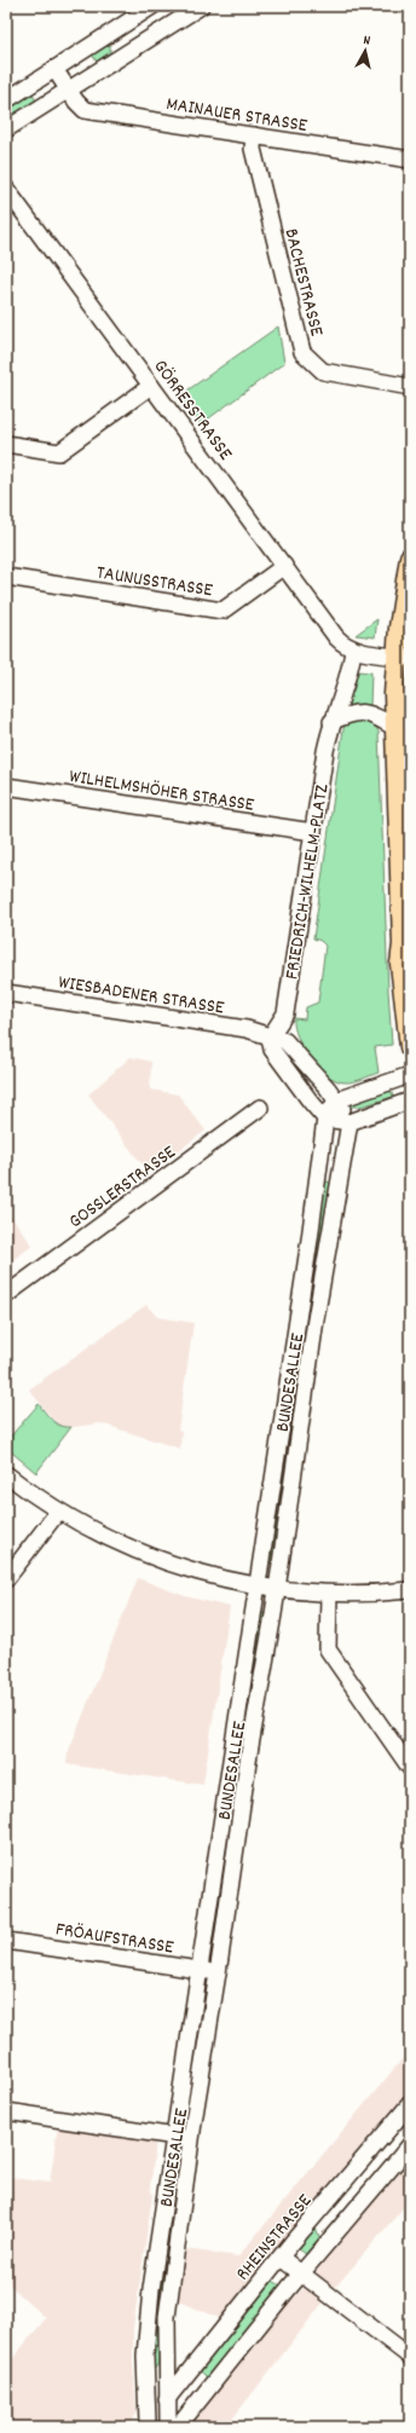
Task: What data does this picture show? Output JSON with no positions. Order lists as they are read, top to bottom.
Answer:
{
  "streets": {
    "street": [
      "MAINAUER STRASSE",
      "BACHESTRASSE",
      "GÖRRESSTRASSE",
      "TAUNUSSTRASSE",
      "WILHELMSHÖHER STRASSE",
      "FRIEDRICH-WILHELM-PLATZ",
      "WIESBADENER STRASSE",
      "GOSSLERSTRASSE",
      "BUNDESALLEE",
      "FRÖAUFSTRASSE",
      "RHEINSTRASSE"
    ]
  },
  "crossings": [
    ["MAINAUER STRASSE", "BACHESTRASSE"],
    ["GÖRRESSTRASSE", "TAUNUSSTRASSE"],
    ["GÖRRESSTRASSE", "FRIEDRICH-WILHELM-PLATZ"],
    ["WILHELMSHÖHER STRASSE", "FRIEDRICH-WILHELM-PLATZ"],
    ["FRIEDRICH-WILHELM-PLATZ", "WIESBADENER STRASSE"],
    ["BUNDESALLEE", "FRÖAUFSTRASSE"],
    ["BUNDESALLEE", "RHEINSTRASSE"]
  ],
  "north": "top"
}
